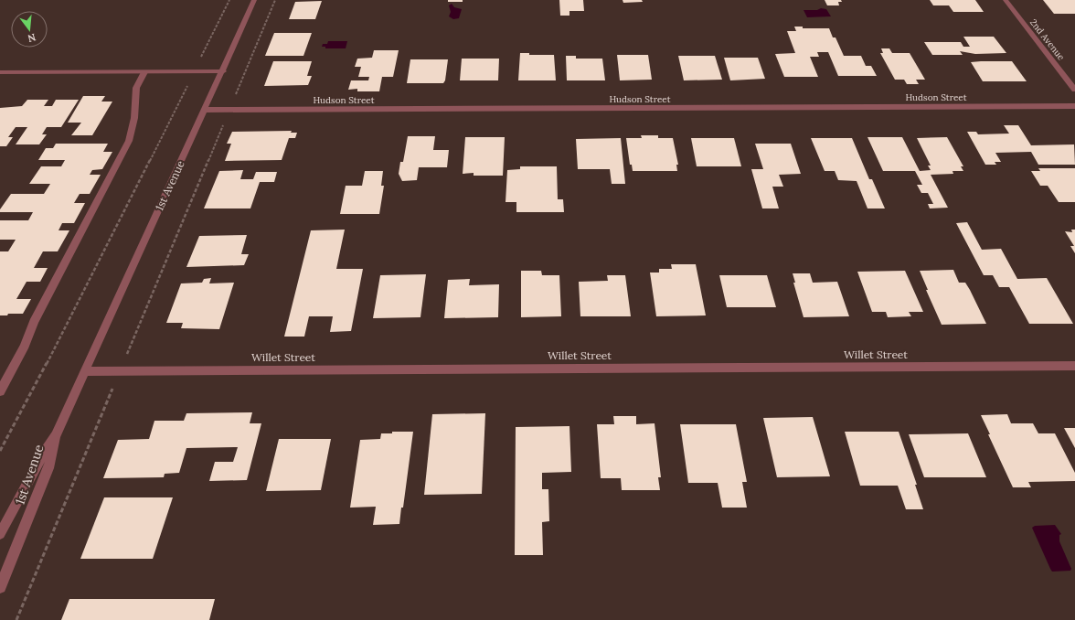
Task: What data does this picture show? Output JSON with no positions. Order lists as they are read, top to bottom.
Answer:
{
  "streets": {
    "street": [
      "2nd Avenue",
      "Hudson Street",
      "1st Avenue",
      "Willet Street"
    ]
  },
  "crossings": [
    ["Hudson Street", "1st Avenue"],
    ["1st Avenue", "Willet Street"]
  ],
  "north": "bottom"
}
